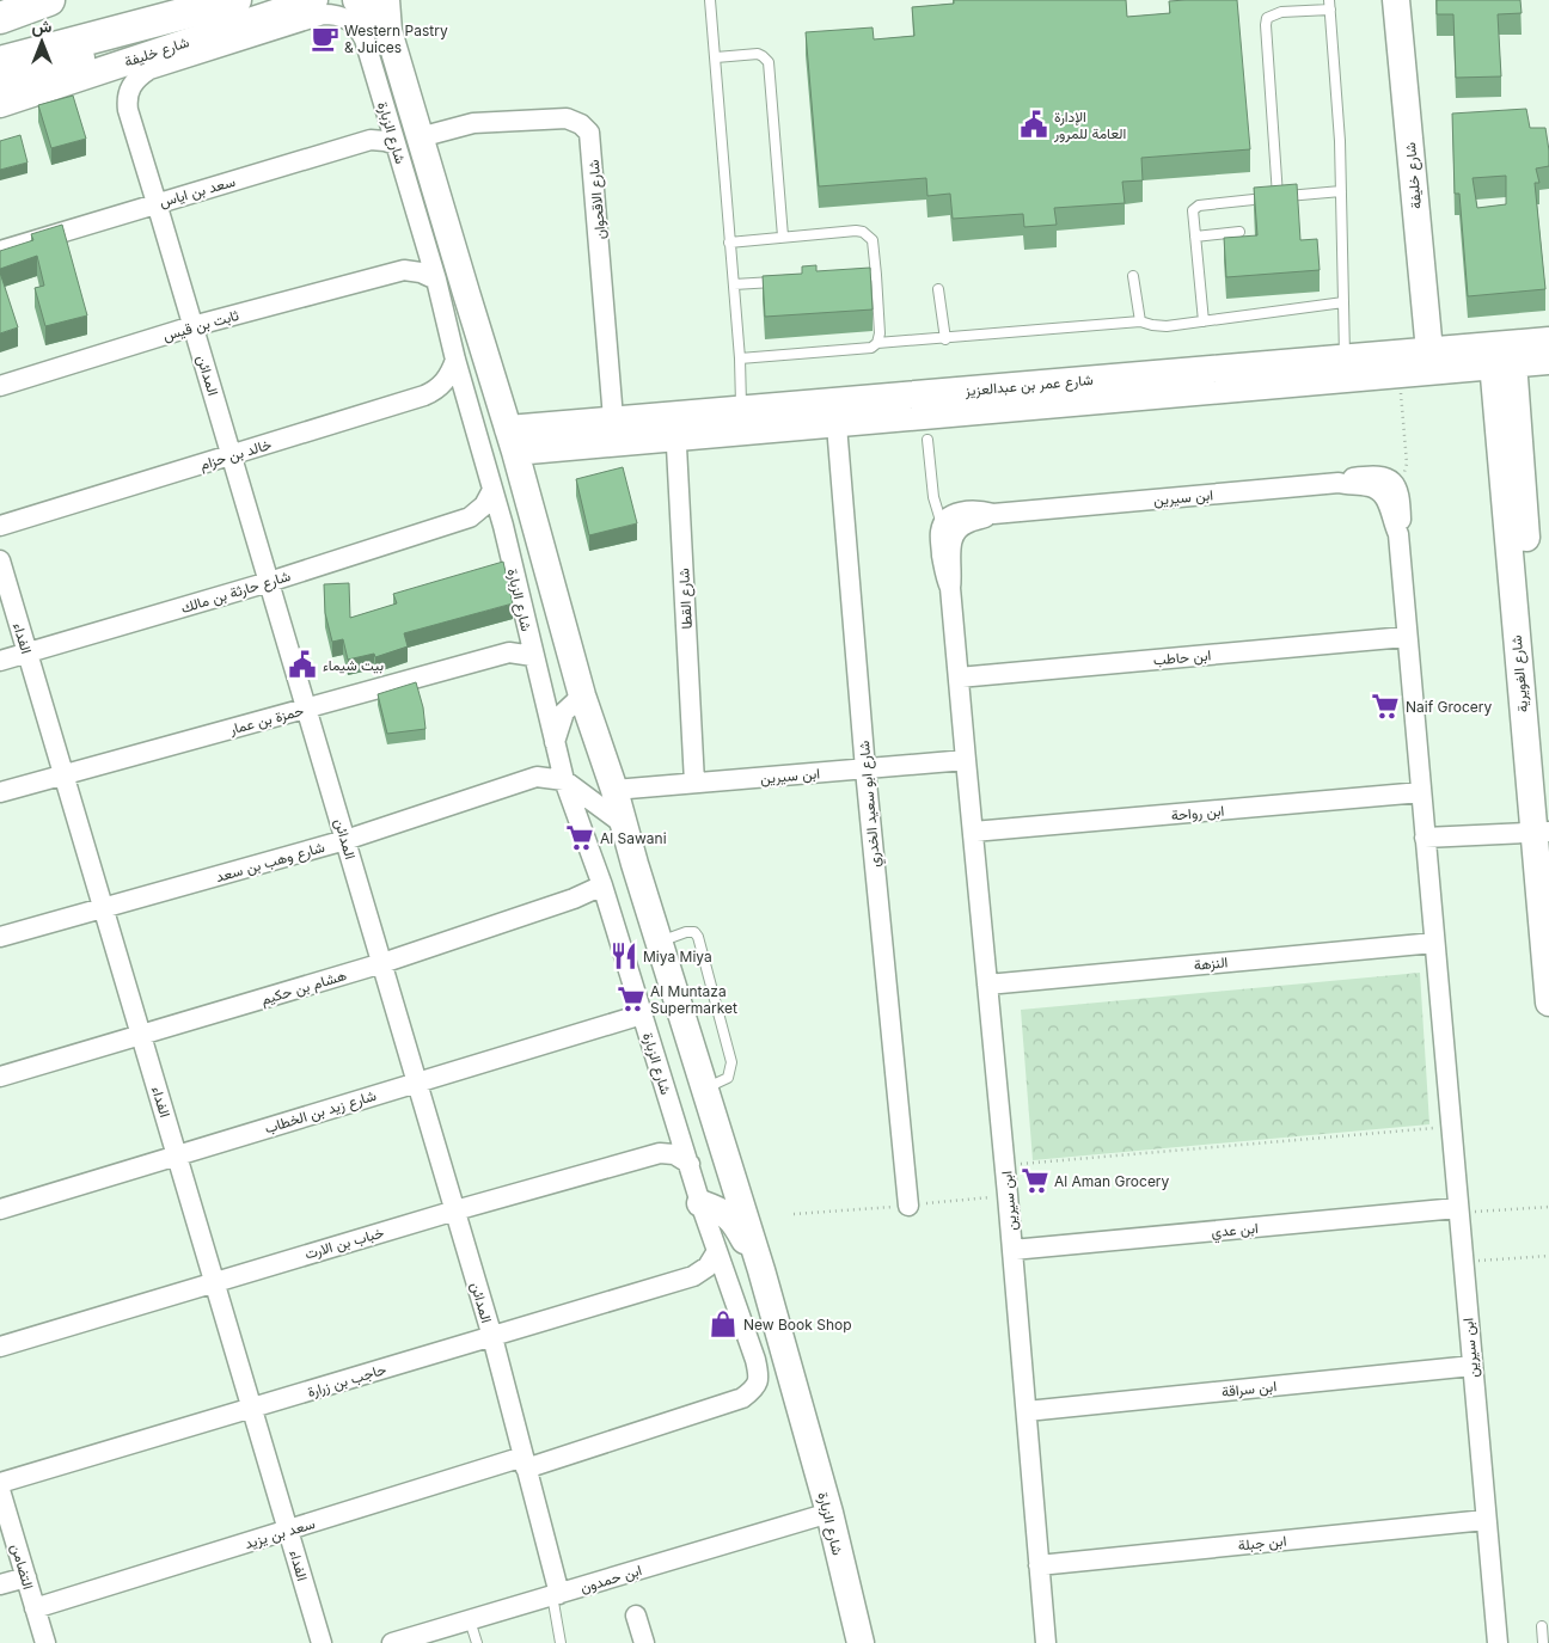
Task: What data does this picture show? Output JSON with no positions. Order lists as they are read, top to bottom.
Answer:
{
  "streets": {
    "main road": ["شارع خليفة"],
    "street": [
      "شارع الزبارة",
      "سعد بن اياس",
      "شارع الاقحوان",
      "ثابت بن قيس",
      "المدائن",
      "شارع عمر بن عبدالعزيز",
      "خالد بن حزام",
      "ابن سيرين",
      "شارع حارثة بن مالك",
      "شارع القطا",
      "الفداء",
      "ابن حاطب",
      "شارع الغويرية",
      "حمزة بن عمار",
      "شارع ابو سعيد الخدري",
      "ابن رواحة",
      "شارع وهب بن سعد",
      "النزهة",
      "هشام بن حكيم",
      "شارع زيد بن الخطاب",
      "ابن عدي",
      "خباب بن الارت",
      "حاجب بن زرارة",
      "ابن سراقة",
      "سعد بن يزيد",
      "ابن جبلة",
      "التضامن",
      "ابن حمدون"
    ]
  },
  "crossings": [
    ["شارع خليفة", "شارع عمر بن عبدالعزيز"],
    ["شارع الزبارة", "سعد بن اياس"],
    ["شارع الزبارة", "شارع الاقحوان"],
    ["شارع الزبارة", "المدائن"],
    ["شارع الزبارة", "شارع عمر بن عبدالعزيز"],
    ["شارع الزبارة", "خالد بن حزام"],
    ["شارع الزبارة", "ابن سيرين"],
    ["شارع الزبارة", "شارع حارثة بن مالك"],
    ["شارع الزبارة", "حمزة بن عمار"],
    ["شارع الزبارة", "شارع وهب بن سعد"],
    ["شارع الزبارة", "هشام بن حكيم"],
    ["شارع الزبارة", "شارع زيد بن الخطاب"],
    ["شارع الزبارة", "خباب بن الارت"],
    ["شارع الزبارة", "حاجب بن زرارة"],
    ["شارع الزبارة", "سعد بن يزيد"],
    ["شارع الزبارة", "ابن حمدون"],
    ["سعد بن اياس", "شارع الاقحوان"],
    ["سعد بن اياس", "المدائن"],
    ["شارع الاقحوان", "شارع عمر بن عبدالعزيز"],
    ["ثابت بن قيس", "المدائن"],
    ["المدائن", "خالد بن حزام"],
    ["المدائن", "شارع حارثة بن مالك"],
    ["المدائن", "حمزة بن عمار"],
    ["المدائن", "شارع وهب بن سعد"],
    ["المدائن", "هشام بن حكيم"],
    ["المدائن", "شارع زيد بن الخطاب"],
    ["المدائن", "خباب بن الارت"],
    ["المدائن", "حاجب بن زرارة"],
    ["المدائن", "سعد بن يزيد"],
    ["المدائن", "ابن حمدون"],
    ["شارع عمر بن عبدالعزيز", "شارع القطا"],
    ["شارع عمر بن عبدالعزيز", "شارع الغويرية"],
    ["شارع عمر بن عبدالعزيز", "شارع ابو سعيد الخدري"],
    ["ابن سيرين", "شارع القطا"],
    ["ابن سيرين", "ابن حاطب"],
    ["ابن سيرين", "شارع ابو سعيد الخدري"],
    ["ابن سيرين", "ابن رواحة"],
    ["ابن سيرين", "النزهة"],
    ["ابن سيرين", "ابن عدي"],
    ["ابن سيرين", "ابن سراقة"],
    ["ابن سيرين", "ابن جبلة"],
    ["شارع حارثة بن مالك", "الفداء"],
    ["الفداء", "حمزة بن عمار"],
    ["الفداء", "شارع وهب بن سعد"],
    ["الفداء", "هشام بن حكيم"],
    ["الفداء", "شارع زيد بن الخطاب"],
    ["الفداء", "خباب بن الارت"],
    ["الفداء", "حاجب بن زرارة"],
    ["الفداء", "سعد بن يزيد"],
    ["سعد بن يزيد", "التضامن"]
  ],
  "places": {
    "cafe": ["Western Pastry & Juices"],
    "public building": ["الإدارة العامة للمرور", "بيت شيماء"],
    "supermarket": [
      "Naif Grocery",
      "Al Sawani",
      "Al Muntaza Supermarket",
      "Al Aman Grocery"
    ],
    "restaurant": ["Miya Miya"],
    "shop": ["New Book Shop"]
  },
  "north": "top"
}
